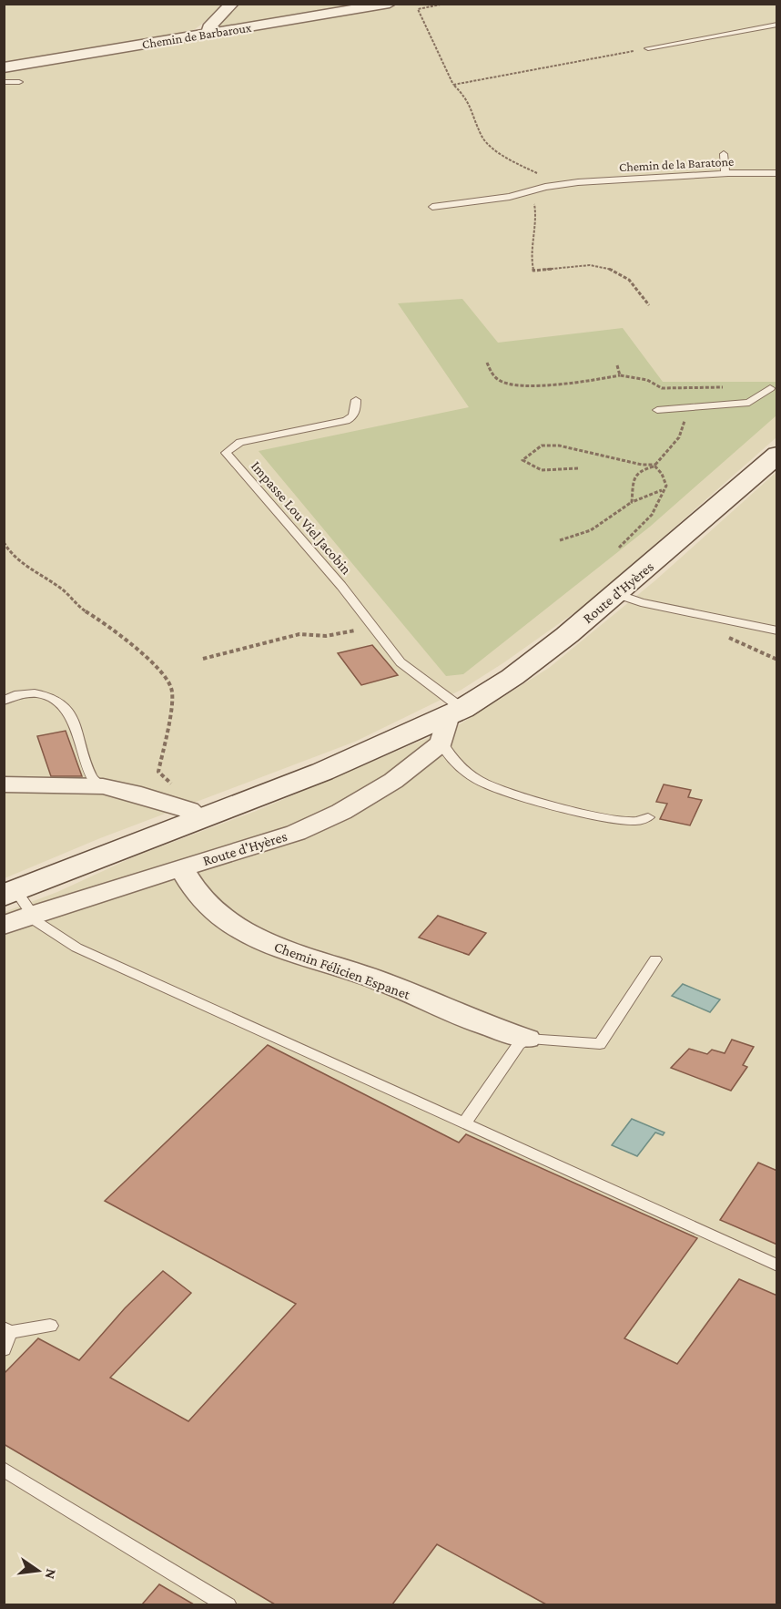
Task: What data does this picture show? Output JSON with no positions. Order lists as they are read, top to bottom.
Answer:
{
  "streets": {
    "main road": ["Route d'Hyères"],
    "street": ["Chemin de Barbaroux", "Chemin Félicien Espanet"],
    "lane": ["Chemin de la Baratone", "Impasse Lou Viel Jacobin"]
  },
  "crossings": [
    ["Impasse Lou Viel Jacobin", "Route d'Hyères"],
    ["Route d'Hyères", "Chemin Félicien Espanet"]
  ],
  "north": "right"
}
